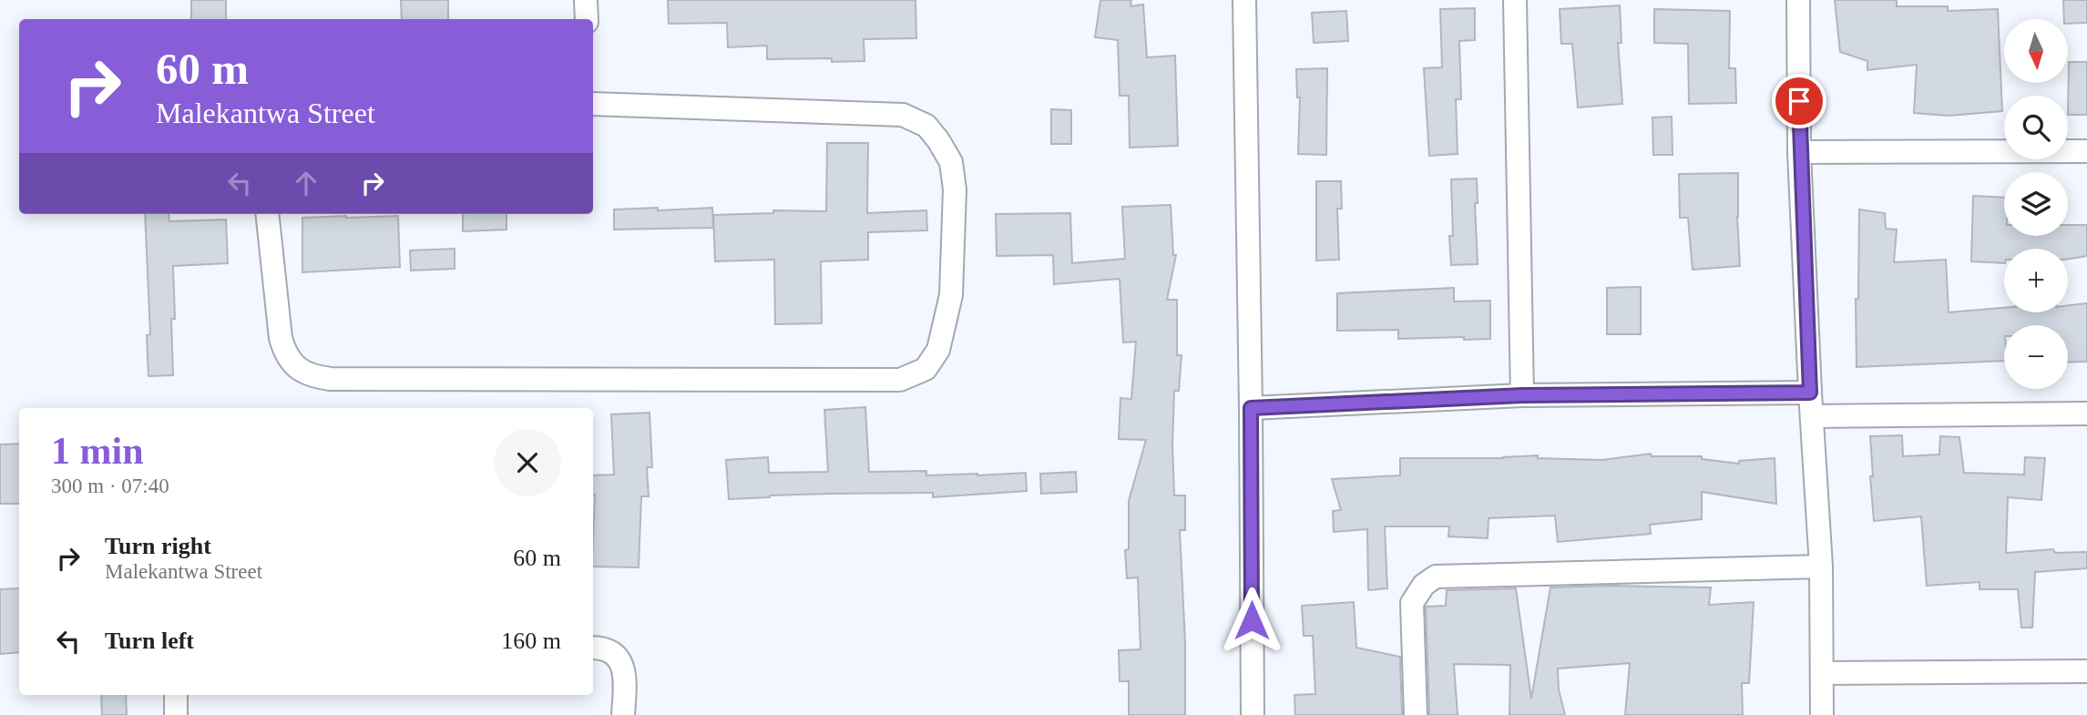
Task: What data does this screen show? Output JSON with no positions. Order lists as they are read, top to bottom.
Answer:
{
  "north": "bottom",
  "page": {
    "map_buttons": ["+", "−"],
    "turn": ["60 m", "Malekantwa Street"],
    "heading": ["1 min", "300 m · 07:40"],
    "list": [
      {
        "name": "Turn right",
        "note": "Malekantwa Street",
        "value": "60 m"
      },
      {
        "name": "Turn left",
        "value": "160 m"
      }
    ]
  }
}
